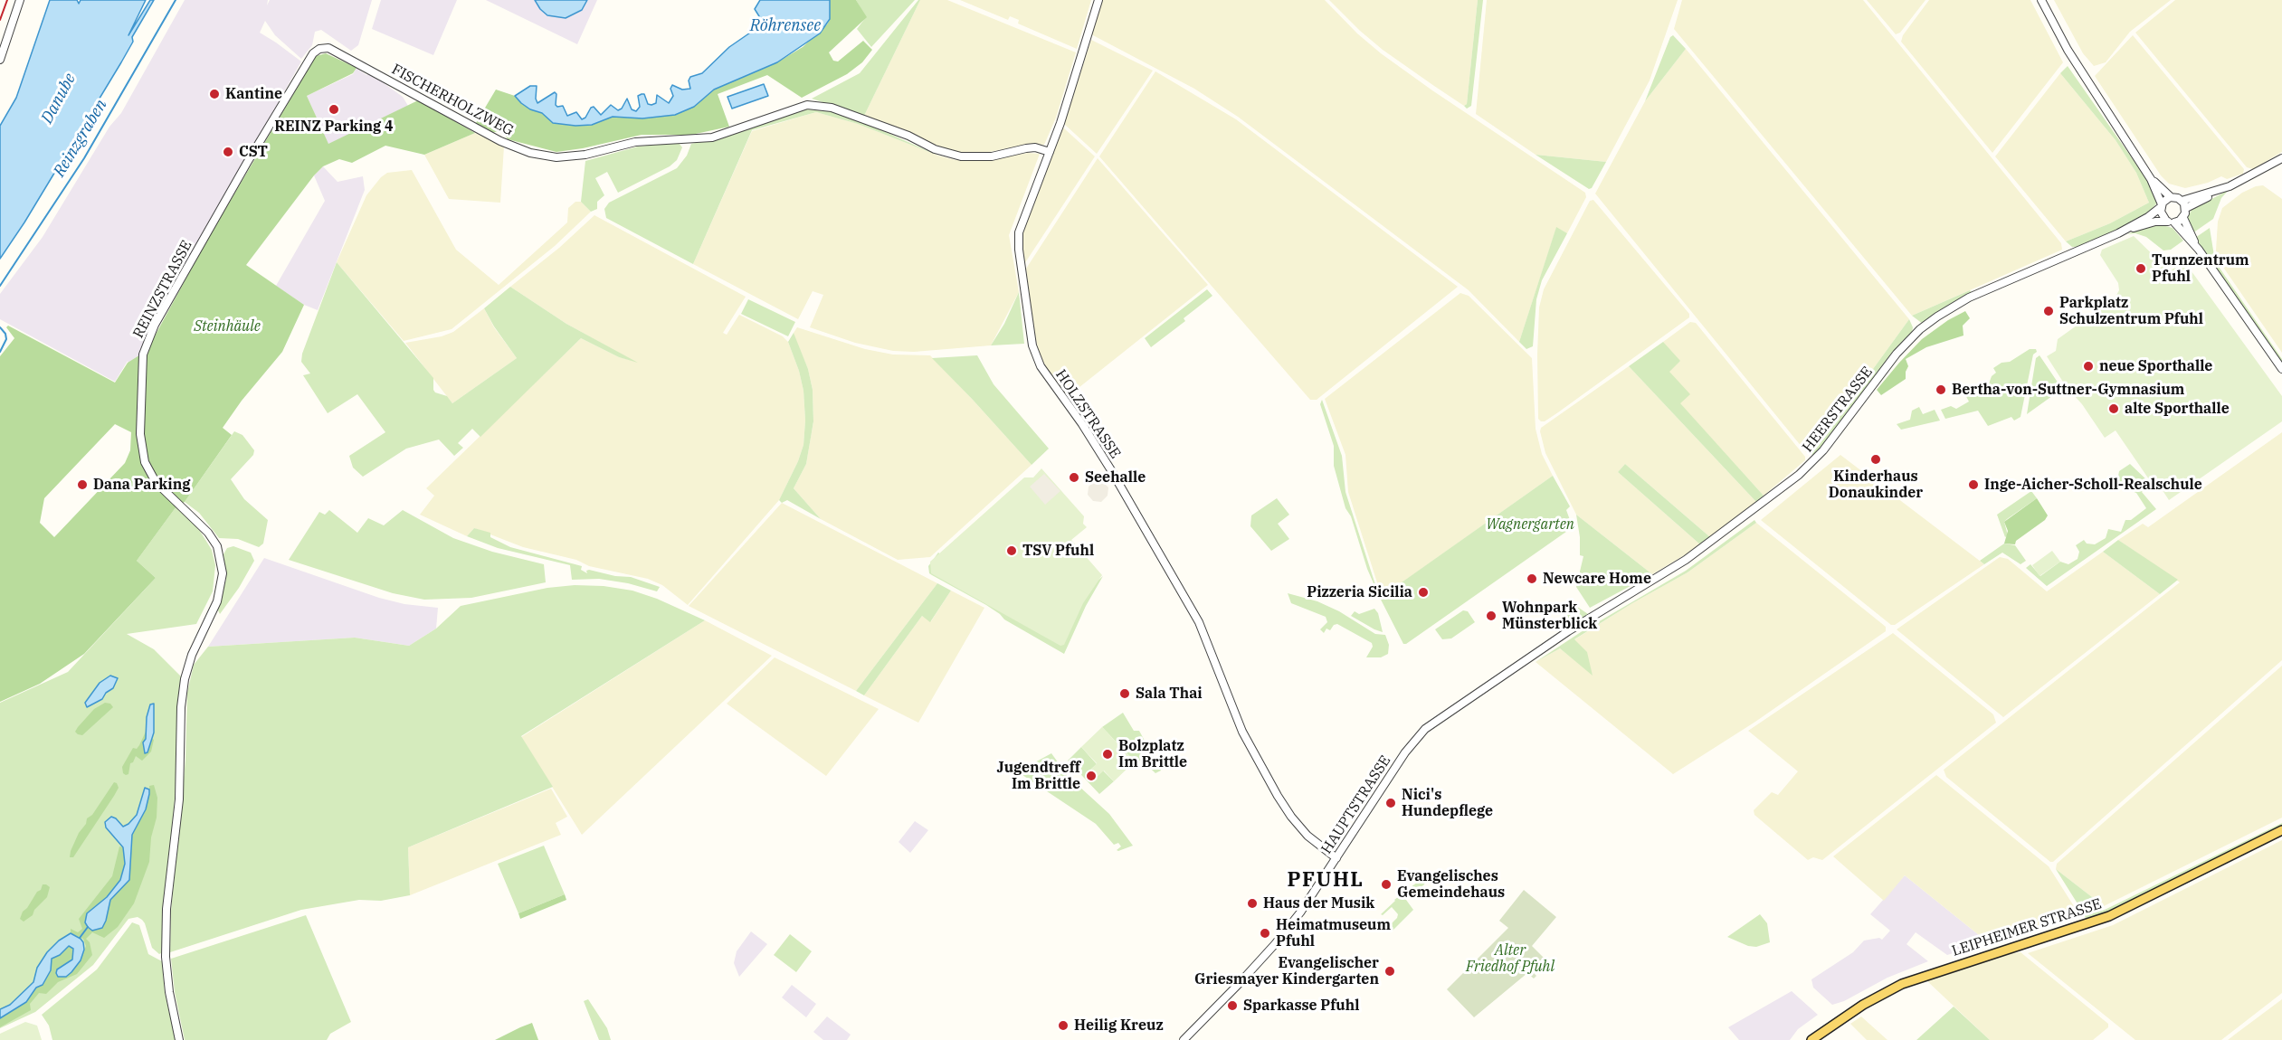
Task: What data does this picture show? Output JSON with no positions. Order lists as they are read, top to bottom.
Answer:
{
  "streets": {
    "main road": ["LEIPHEIMER STRASSE"],
    "street": [
      "FISCHERHOLZWEG",
      "REINZSTRASSE",
      "HEERSTRASSE",
      "HOLZSTRASSE",
      "HAUPTSTRASSE"
    ]
  },
  "crossings": [
    ["FISCHERHOLZWEG", "REINZSTRASSE"],
    ["FISCHERHOLZWEG", "HOLZSTRASSE"],
    ["HEERSTRASSE", "HAUPTSTRASSE"],
    ["HOLZSTRASSE", "HAUPTSTRASSE"]
  ],
  "districts": ["PFUHL"],
  "water": ["Röhrensee", "Danube", "Reinzgraben"],
  "parks": ["Steinhäule", "Wagnergarten", "Alter Friedhof Pfuhl"],
  "places": [
    "Kantine",
    "REINZ Parking 4",
    "CST",
    "Turnzentrum Pfuhl",
    "Parkplatz Schulzentrum Pfuhl",
    "neue Sporthalle",
    "Bertha-von-Suttner-Gymnasium",
    "alte Sporthalle",
    "Kinderhaus Donaukinder",
    "Seehalle",
    "Dana Parking",
    "Inge-Aicher-Scholl-Realschule",
    "TSV Pfuhl",
    "Newcare Home",
    "Pizzeria Sicilia",
    "Wohnpark Münsterblick",
    "Sala Thai",
    "Bolzplatz Im Brittle",
    "Jugendtreff Im Brittle",
    "Nici's Hundepflege",
    "Evangelisches Gemeindehaus",
    "Haus der Musik",
    "Heimatmuseum Pfuhl",
    "Evangelischer Griesmayer Kindergarten",
    "Sparkasse Pfuhl",
    "Heilig Kreuz"
  ]
}
